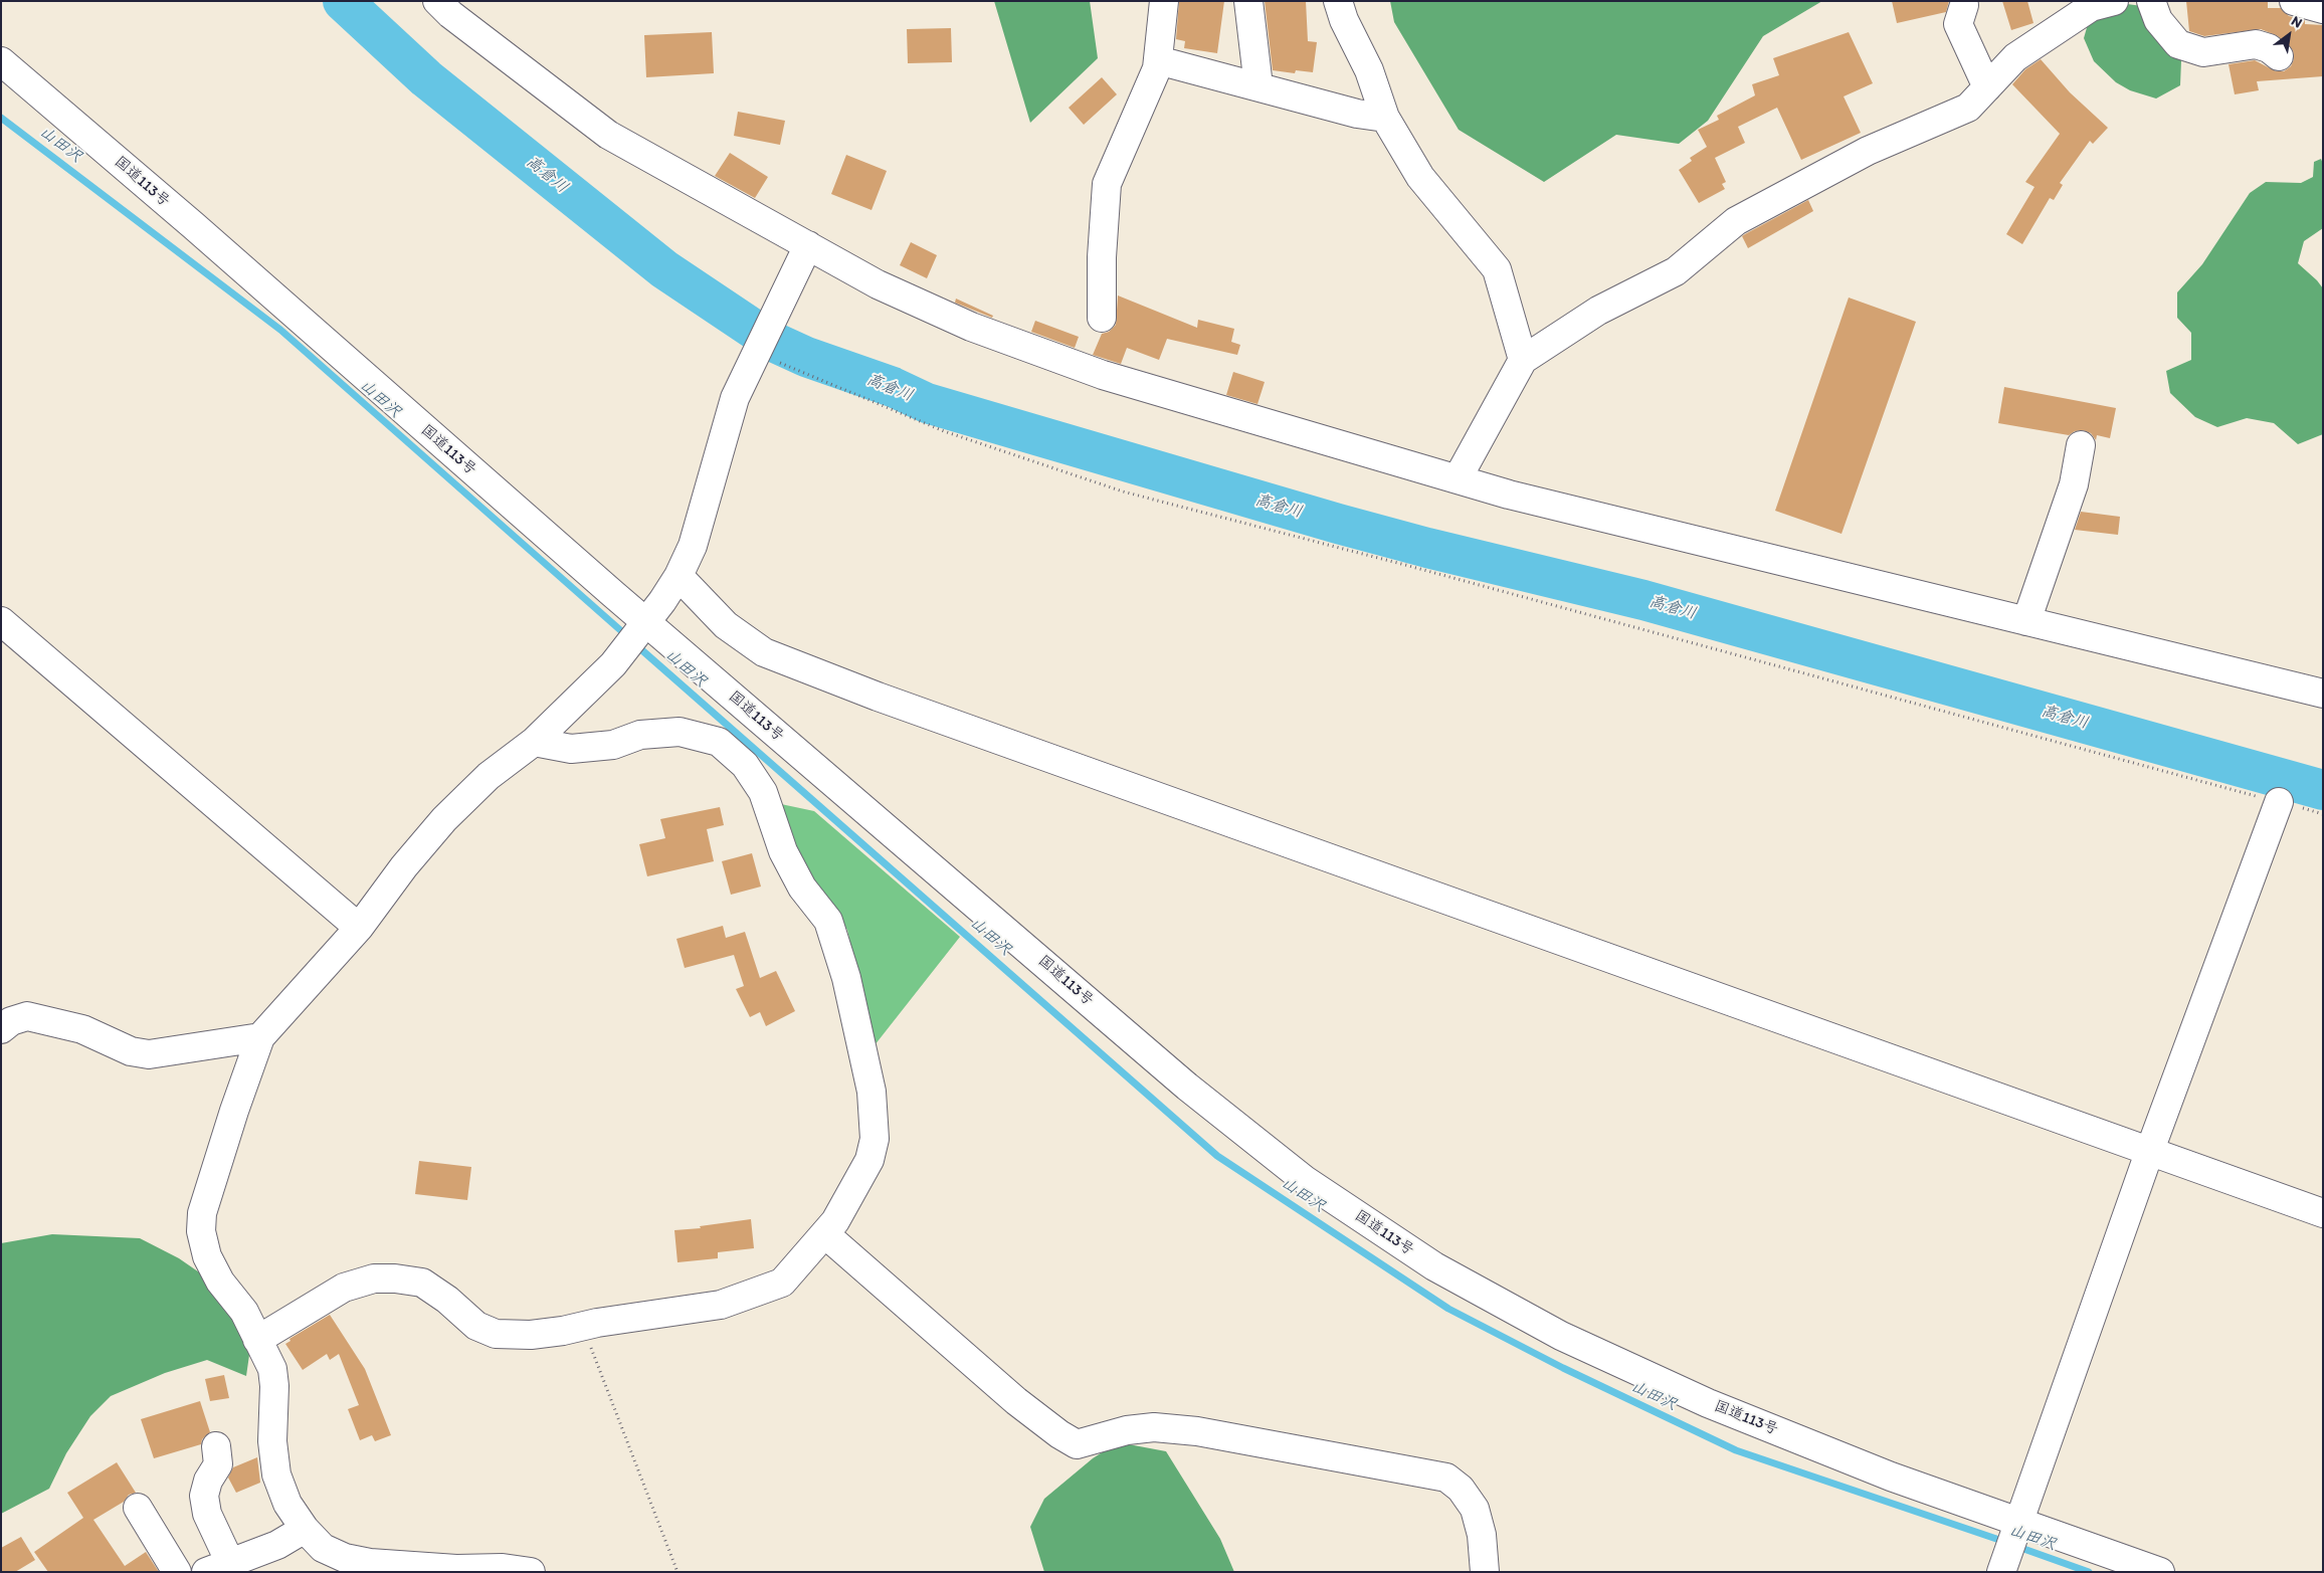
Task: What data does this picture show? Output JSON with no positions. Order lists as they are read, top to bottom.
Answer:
{
  "streets": {
    "main road": ["国道113号"]
  },
  "water": ["山田沢", "高倉川"],
  "north": "top right"
}
